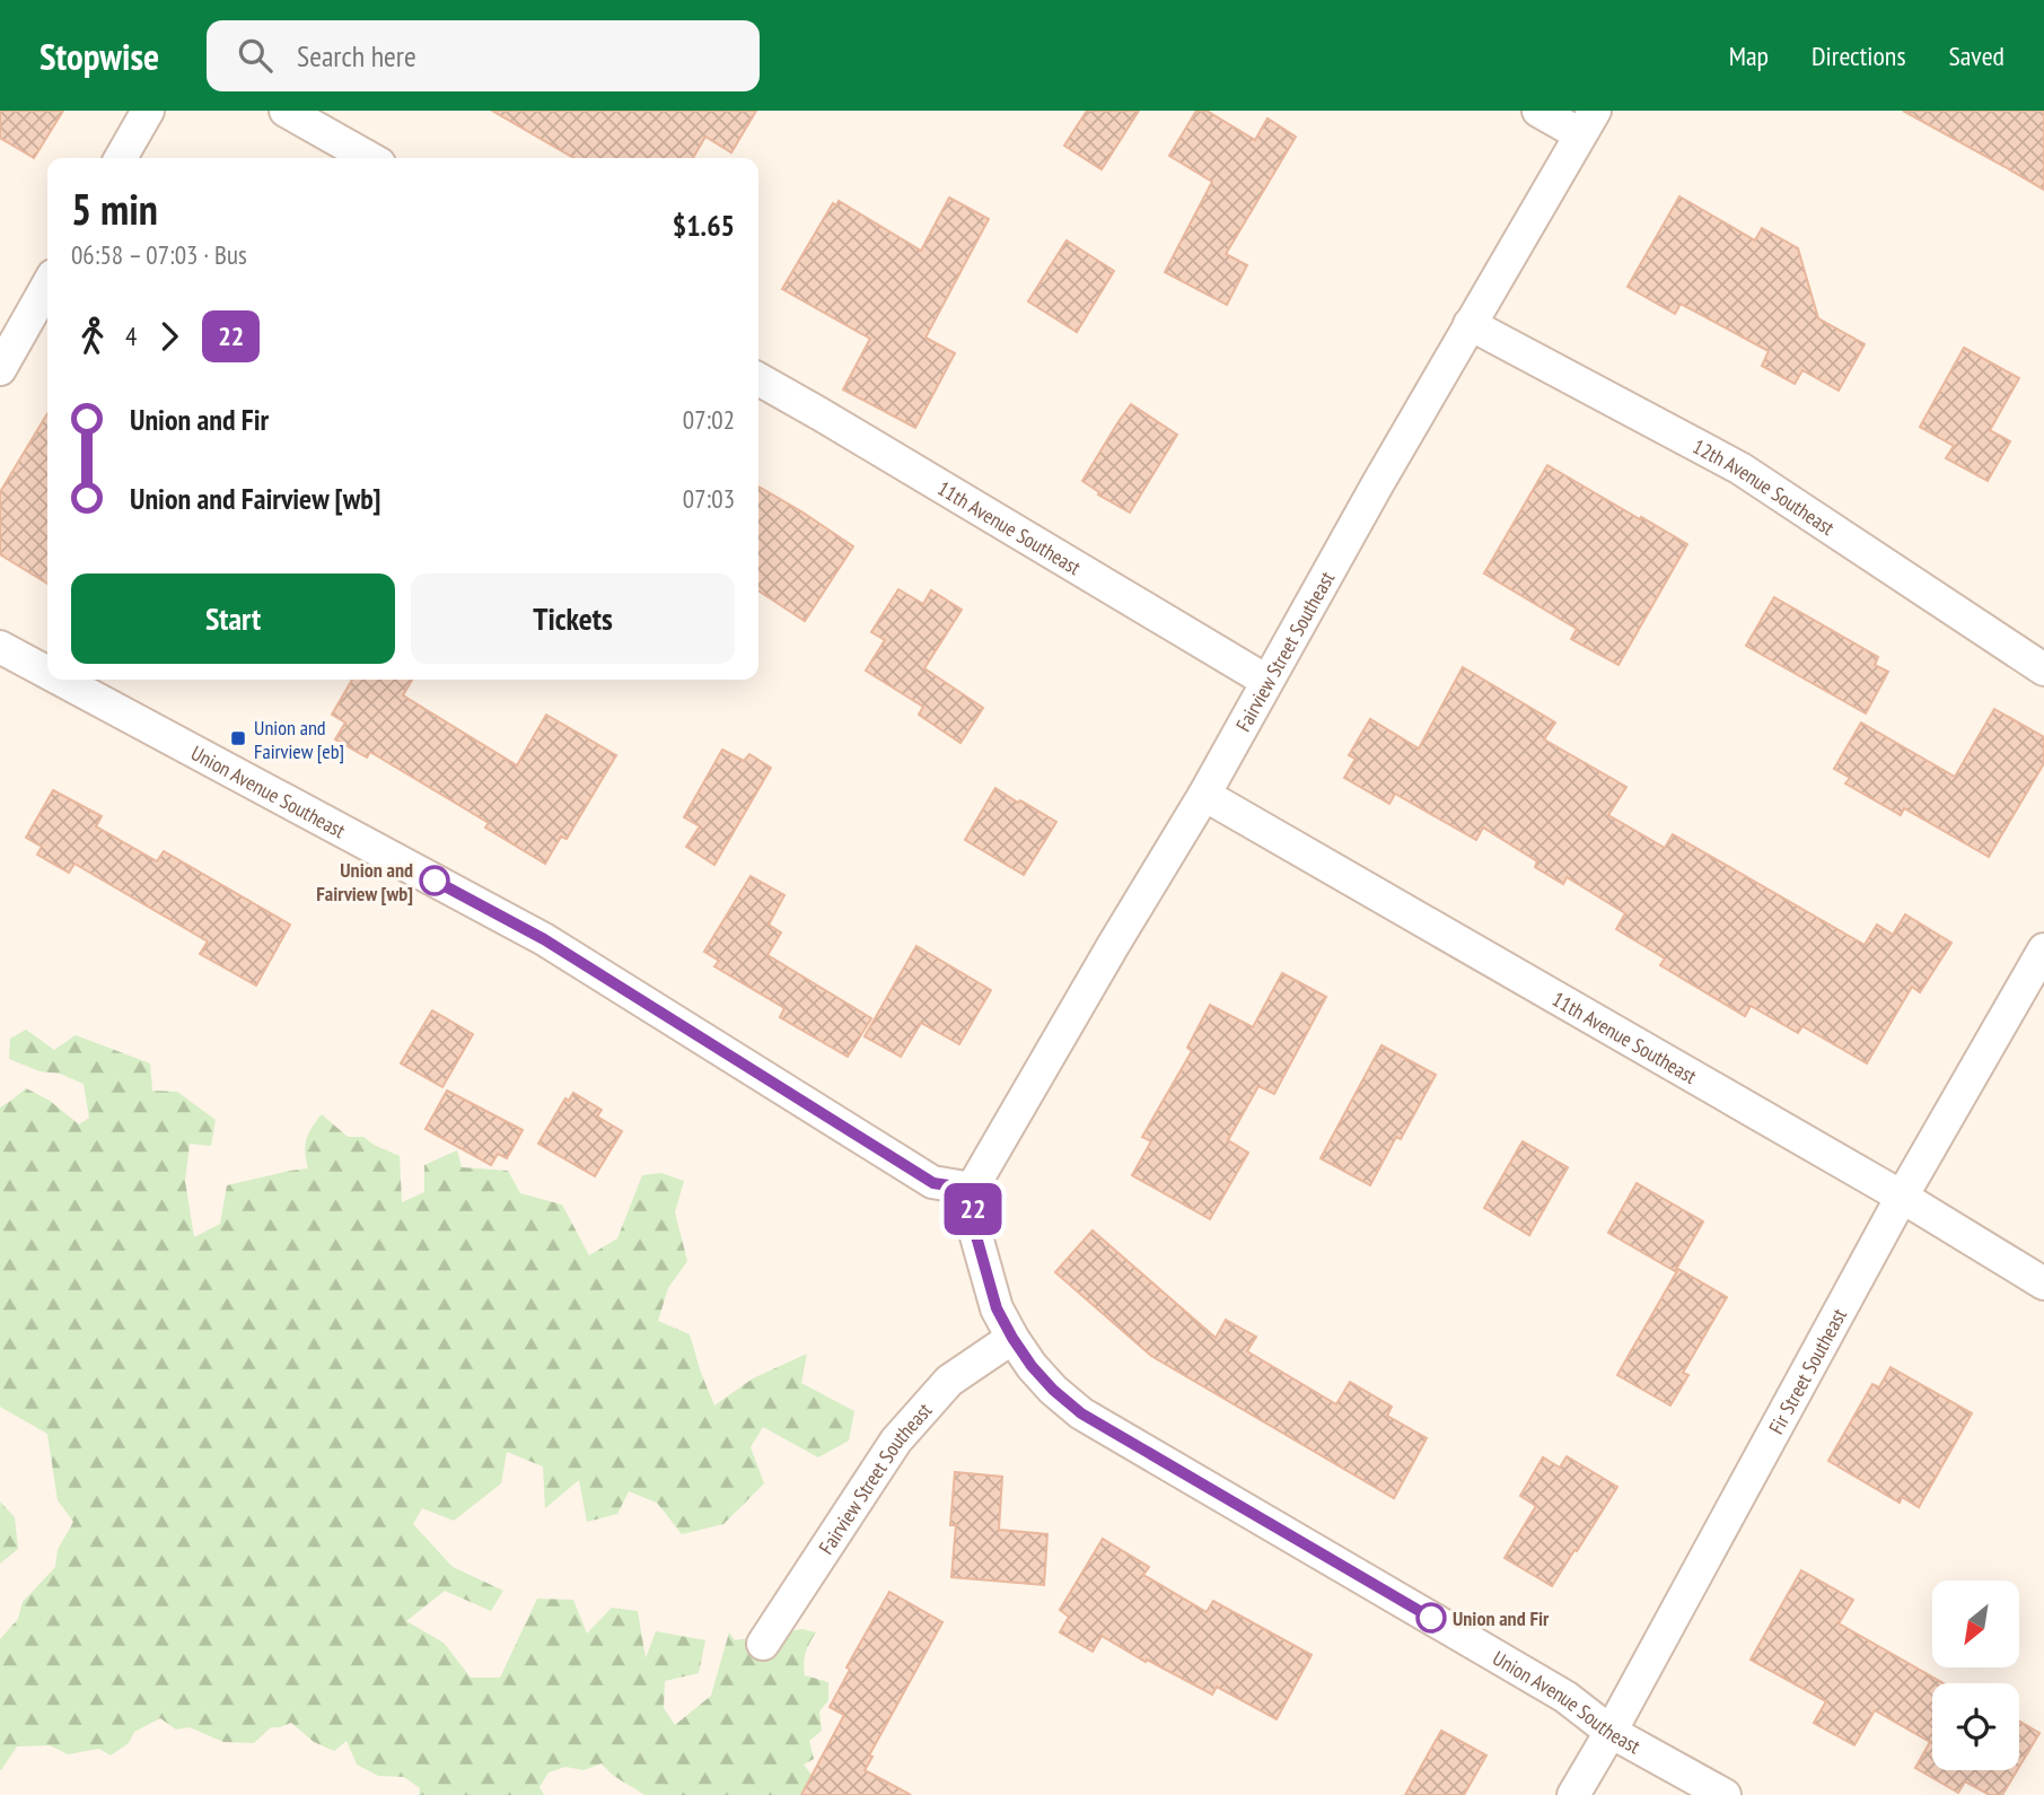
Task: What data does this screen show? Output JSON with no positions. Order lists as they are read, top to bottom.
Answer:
{
  "streets": {
    "street": [
      "12th Avenue Southeast",
      "11th Avenue Southeast",
      "Fairview Street Southeast",
      "Union Avenue Southeast",
      "Fir Street Southeast"
    ]
  },
  "crossings": [
    ["12th Avenue Southeast", "Fairview Street Southeast"],
    ["11th Avenue Southeast", "Fairview Street Southeast"],
    ["11th Avenue Southeast", "Fir Street Southeast"],
    ["Fairview Street Southeast", "Union Avenue Southeast"],
    ["Union Avenue Southeast", "Fir Street Southeast"]
  ],
  "places": {
    "transit": ["Union and Fairview [eb]"],
    "other": ["Union and Fairview [wb]", "Union and Fir"]
  },
  "lines": ["bus line 22"],
  "north": "bottom left",
  "page": {
    "header": "Stopwise",
    "search": "Search here",
    "nav": ["Map", "Directions", "Saved"],
    "on_map": "22",
    "heading": ["5 min", "06:58 – 07:03 · Bus", "$1.65"],
    "legs": ["4", "22"],
    "list": [
      {
        "name": "Union and Fir",
        "value": "07:02"
      },
      {
        "name": "Union and Fairview [wb]",
        "value": "07:03"
      }
    ],
    "buttons": ["Start", "Tickets"]
  }
}
